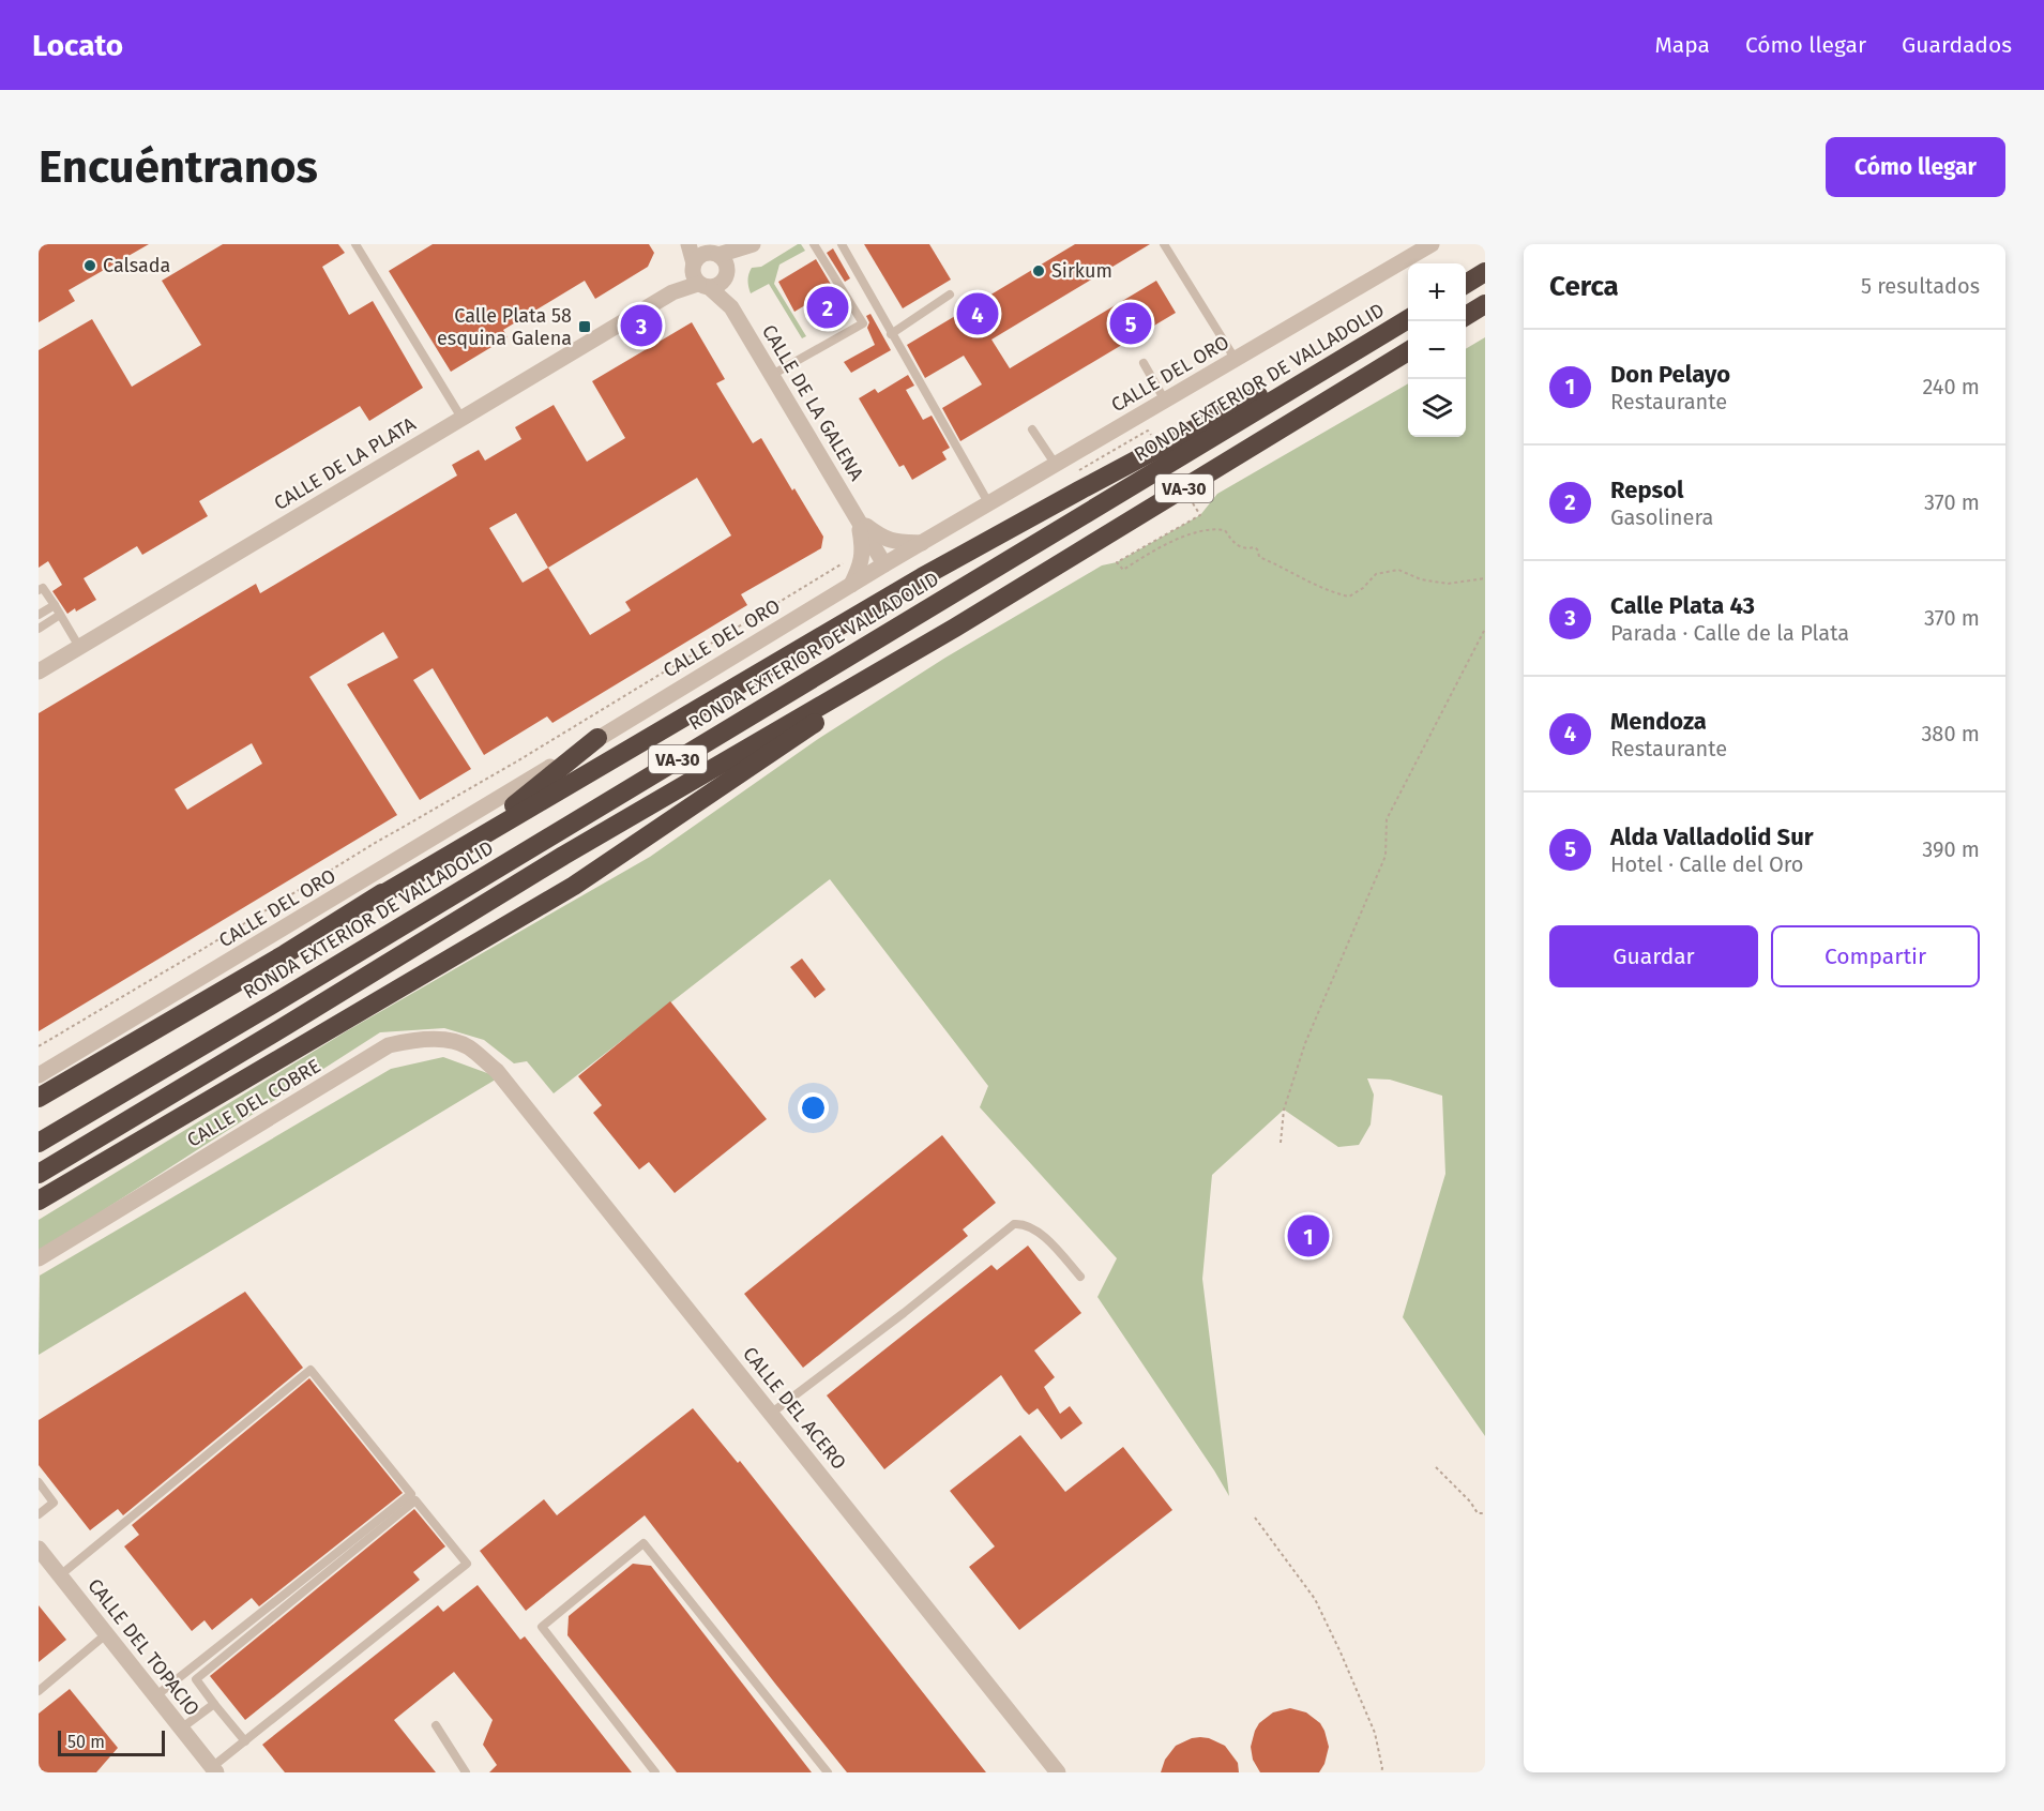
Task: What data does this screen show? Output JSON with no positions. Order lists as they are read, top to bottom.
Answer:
{
  "streets": {
    "highway": ["RONDA EXTERIOR DE VALLADOLID", "VA-30"],
    "street": [
      "CALLE DEL ORO",
      "CALLE DE LA GALENA",
      "CALLE DE LA PLATA",
      "CALLE DEL COBRE",
      "CALLE DEL ACERO",
      "CALLE DEL TOPACIO"
    ]
  },
  "crossings": [
    ["CALLE DEL ORO", "CALLE DE LA GALENA"],
    ["CALLE DE LA GALENA", "CALLE DE LA PLATA"],
    ["CALLE DEL COBRE", "CALLE DEL ACERO"]
  ],
  "places": {
    "other": ["Calsada", "Sirkum"],
    "transit": ["Calle Plata 58 esquina Galena"]
  },
  "scale_bar": "50 m",
  "page": {
    "header": "Locato",
    "nav": ["Mapa", "Cómo llegar", "Guardados"],
    "buttons": [
      "Cómo llegar",
      ["Guardar", "Compartir"]
    ],
    "title": "Encuéntranos",
    "heading": ["Cerca", "5 resultados"],
    "map_buttons": ["+", "−"],
    "pins": [
      "2",
      "4",
      "5",
      "3",
      "1"
    ],
    "list": [
      {
        "mark": "1",
        "name": "Don Pelayo",
        "note": "Restaurante",
        "value": "240 m"
      },
      {
        "mark": "2",
        "name": "Repsol",
        "note": "Gasolinera",
        "value": "370 m"
      },
      {
        "mark": "3",
        "name": "Calle Plata 43",
        "note": "Parada · Calle de la Plata",
        "value": "370 m"
      },
      {
        "mark": "4",
        "name": "Mendoza",
        "note": "Restaurante",
        "value": "380 m"
      },
      {
        "mark": "5",
        "name": "Alda Valladolid Sur",
        "note": "Hotel · Calle del Oro",
        "value": "390 m"
      }
    ],
    "scale": "50 m"
  }
}
